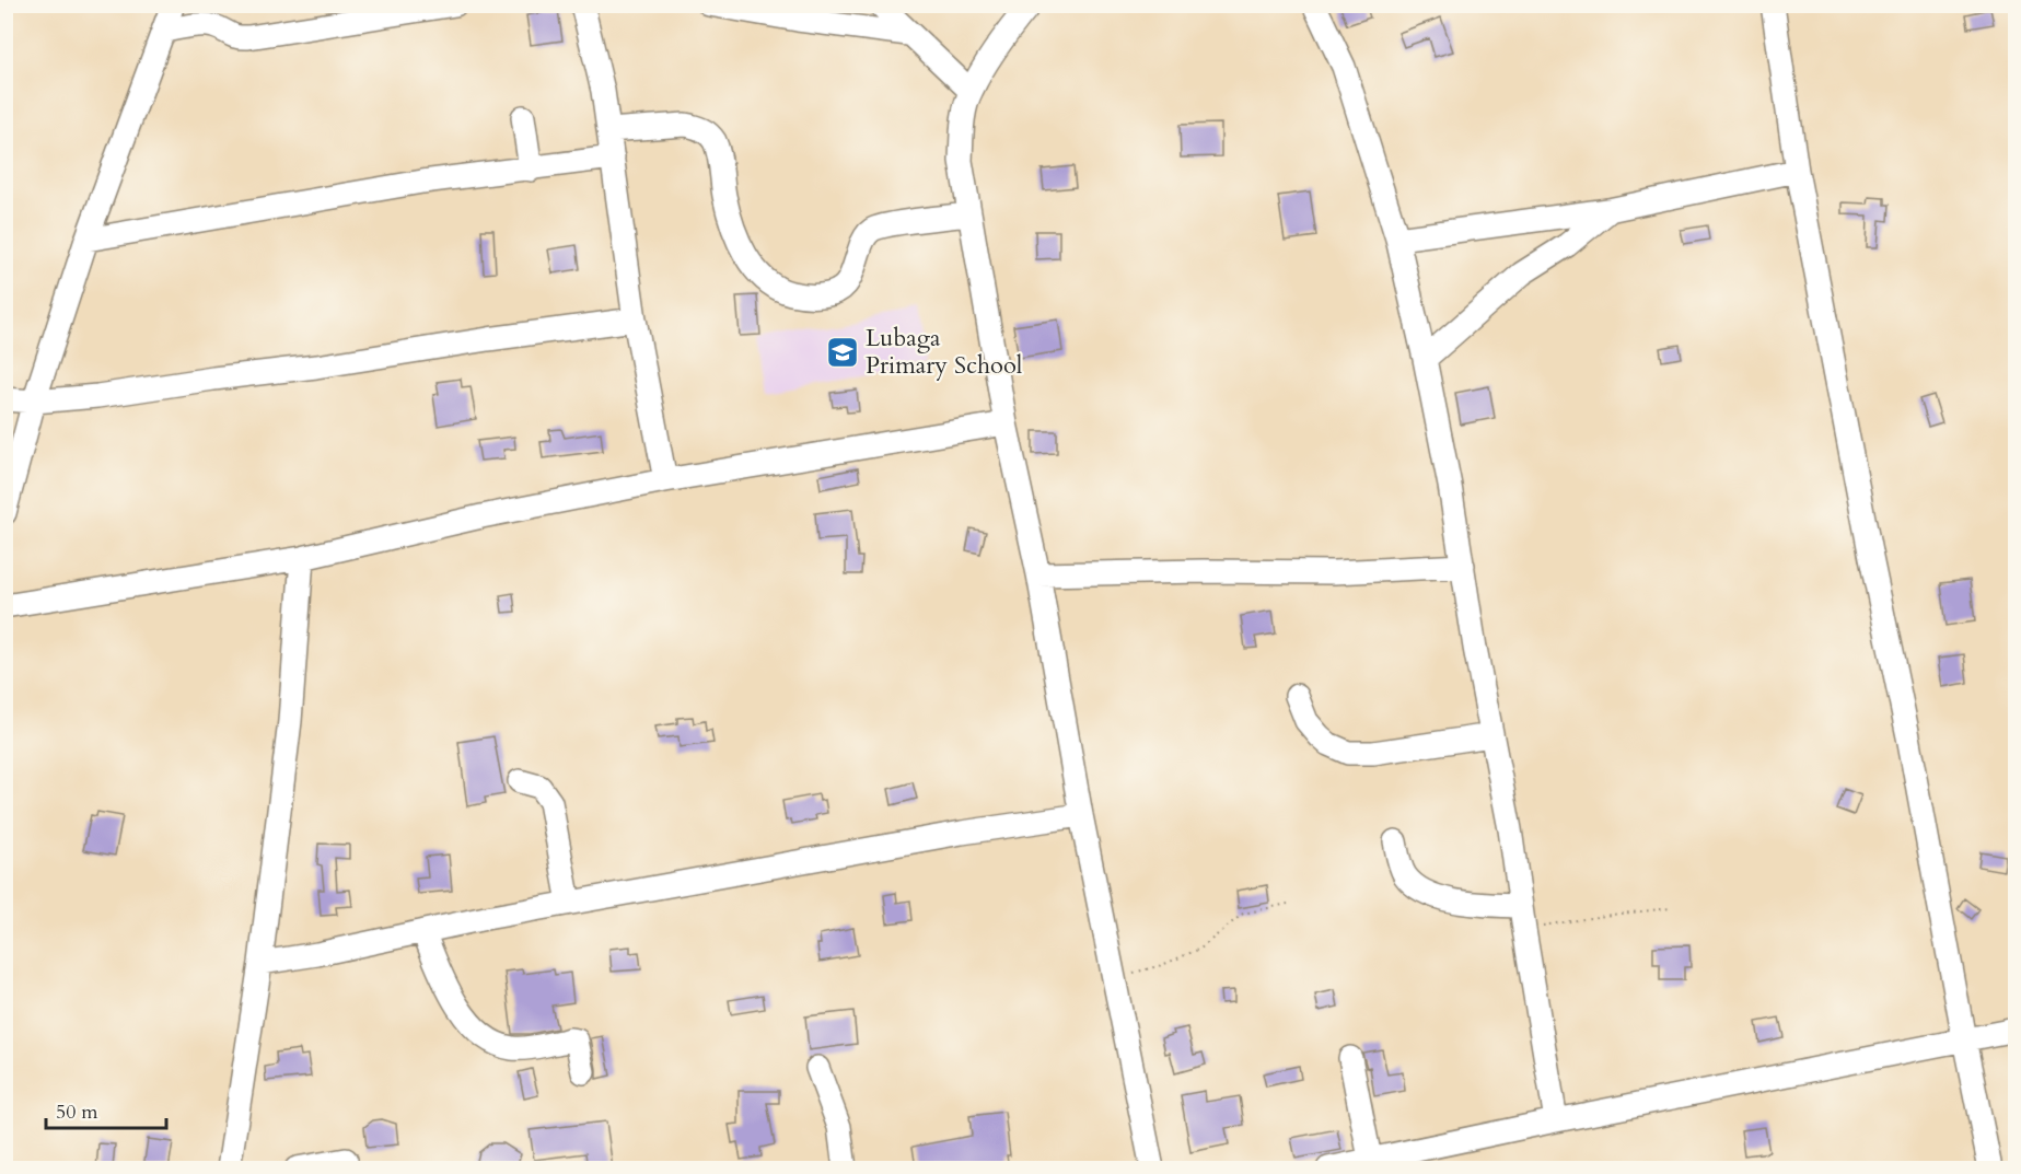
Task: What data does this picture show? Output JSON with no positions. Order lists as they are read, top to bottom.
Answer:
{
  "places": {
    "school or university": ["Lubaga Primary School"]
  },
  "scale_bar": "50 m"
}
